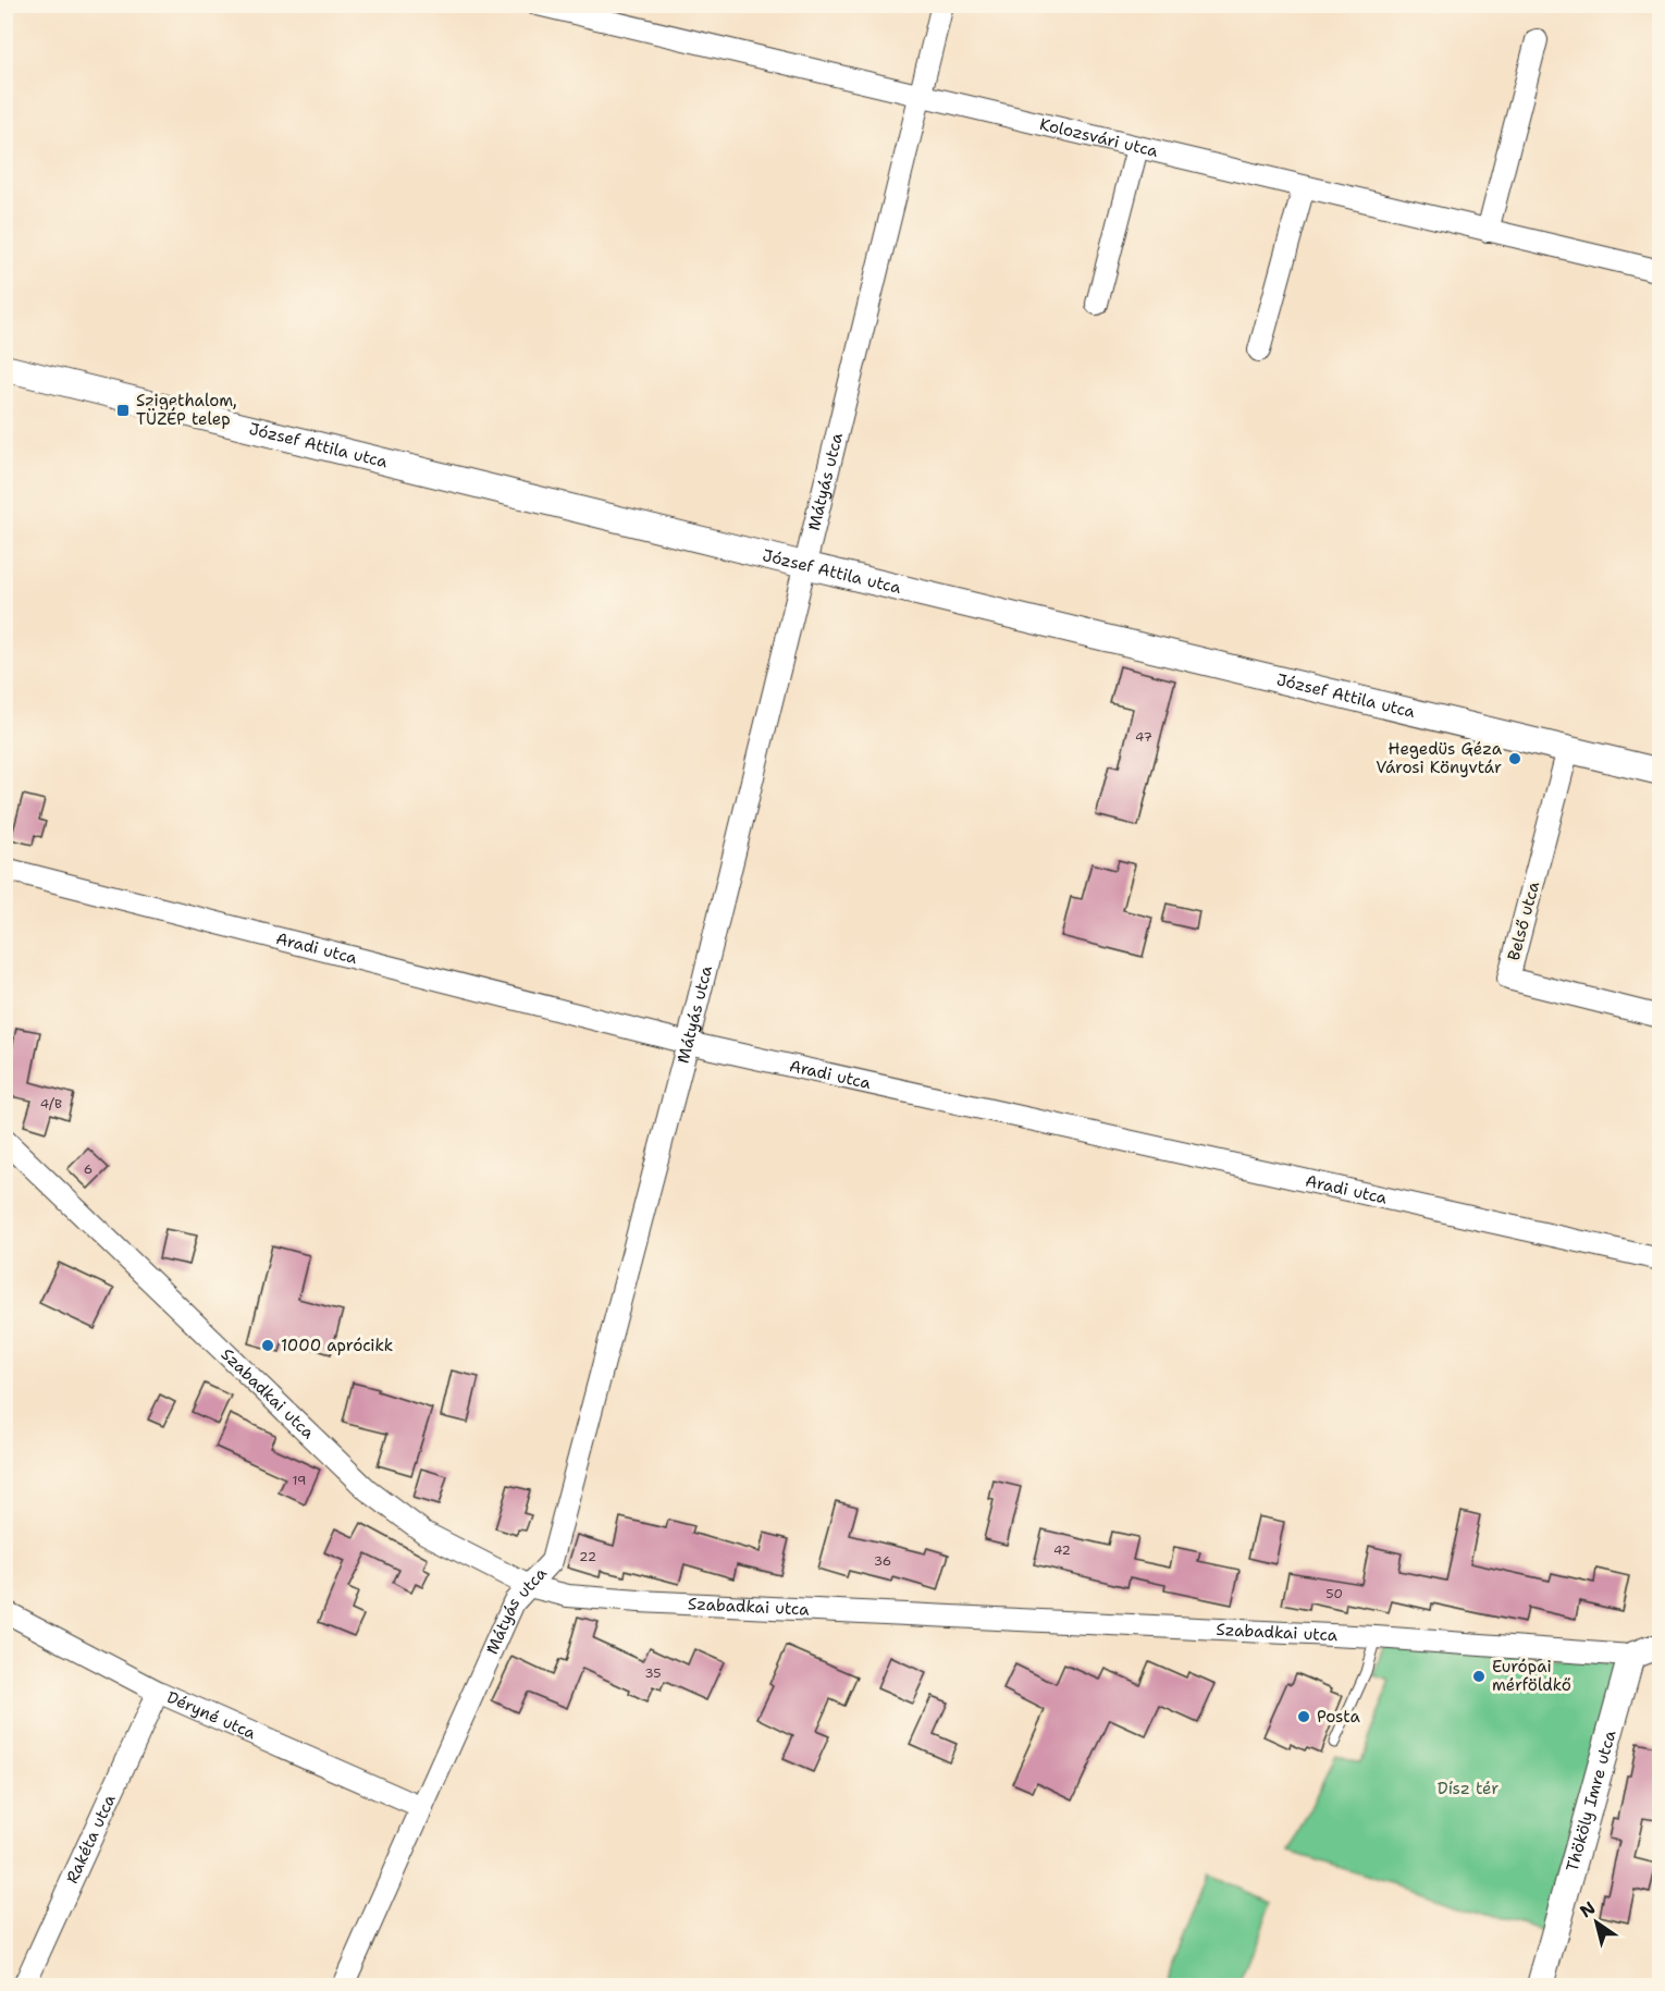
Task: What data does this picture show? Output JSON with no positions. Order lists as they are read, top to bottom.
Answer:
{
  "streets": {
    "street": [
      "Kolozsvári utca",
      "József Attila utca",
      "Mátyás utca",
      "Belső utca",
      "Aradi utca",
      "Szabadkai utca",
      "Déryné utca",
      "Thököly Imre utca",
      "Rakéta utca"
    ]
  },
  "crossings": [
    ["Kolozsvári utca", "Mátyás utca"],
    ["József Attila utca", "Mátyás utca"],
    ["József Attila utca", "Belső utca"],
    ["Mátyás utca", "Aradi utca"],
    ["Mátyás utca", "Szabadkai utca"],
    ["Mátyás utca", "Déryné utca"],
    ["Szabadkai utca", "Thököly Imre utca"],
    ["Déryné utca", "Rakéta utca"]
  ],
  "parks": ["Dísz tér"],
  "places": {
    "transit": ["Szigethalom, TÜZÉP telep"],
    "other": [
      "Hegedüs Géza Városi Könyvtár",
      "1000 aprócikk",
      "Európai mérföldkő",
      "Posta"
    ]
  },
  "house_numbers": [
    "47",
    "4/B",
    "6",
    "19",
    "42",
    "22",
    "36",
    "50",
    "35"
  ],
  "north": "top left"
}
